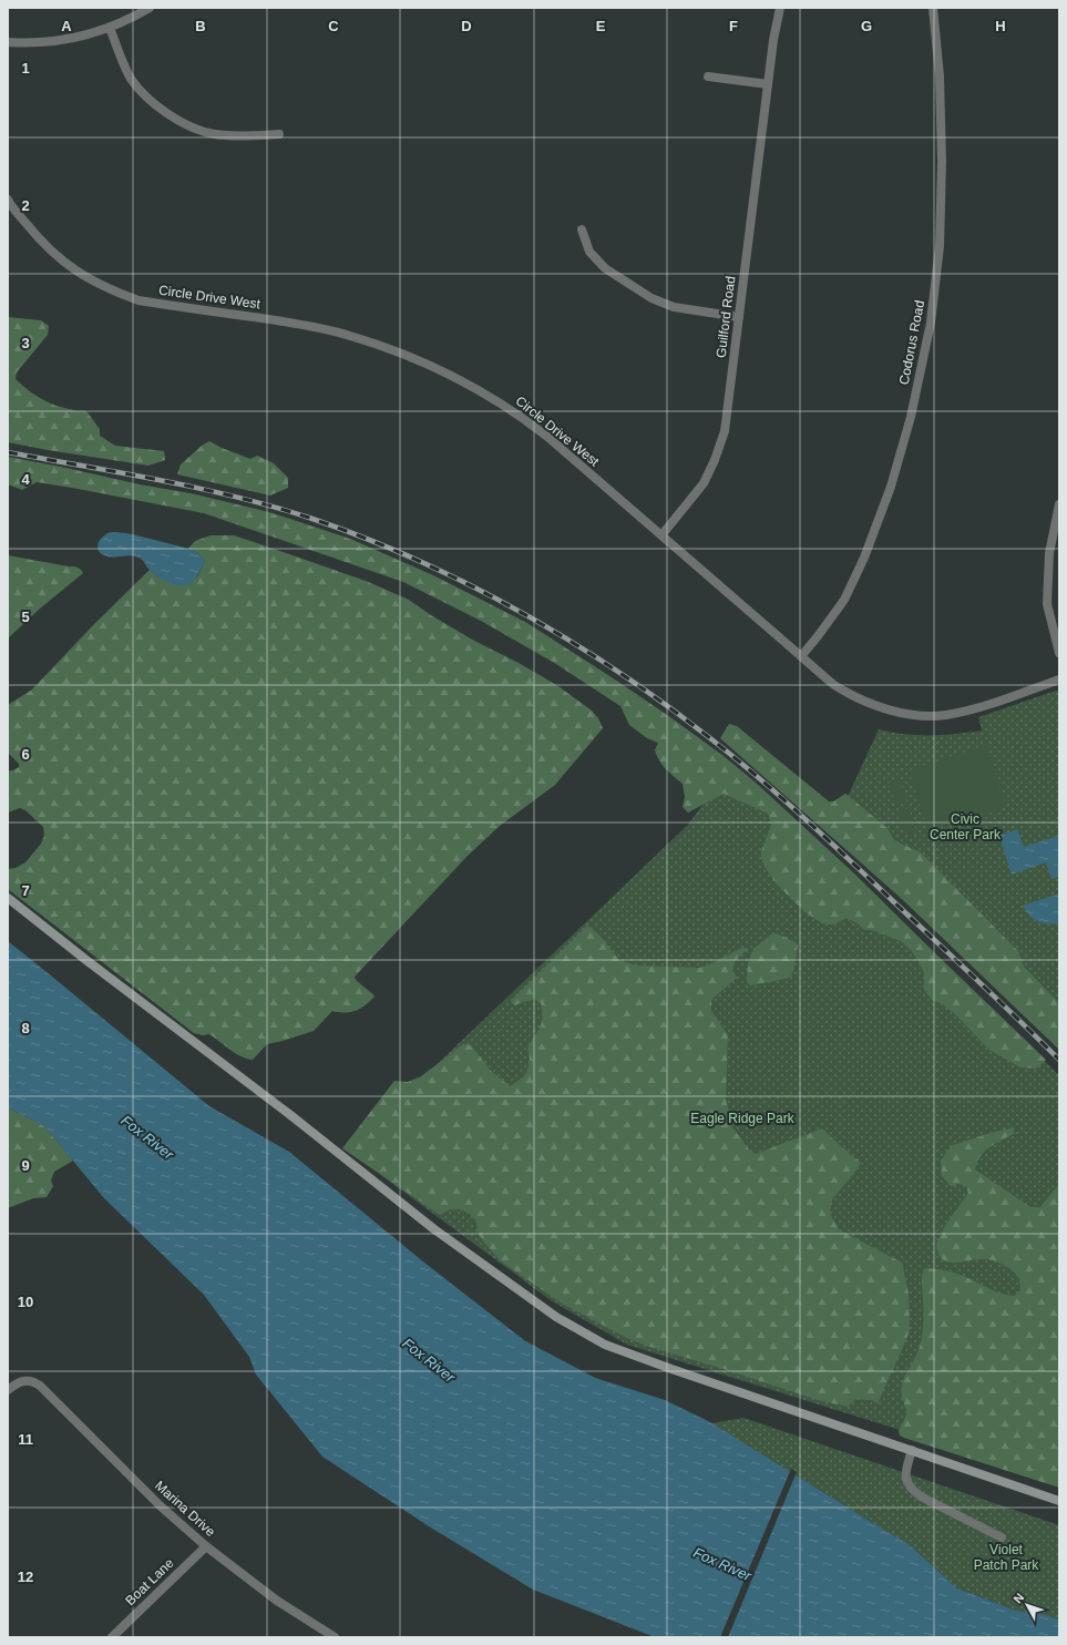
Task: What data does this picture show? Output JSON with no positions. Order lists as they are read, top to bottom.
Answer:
{
  "streets": {
    "street": [
      "Circle Drive West",
      "Guilford Road",
      "Codorus Road",
      "Marina Drive",
      "Boat Lane"
    ]
  },
  "crossings": [
    ["Circle Drive West", "Guilford Road"],
    ["Circle Drive West", "Codorus Road"],
    ["Marina Drive", "Boat Lane"]
  ],
  "water": ["Fox River"],
  "parks": ["Civic Center Park", "Eagle Ridge Park", "Violet Patch Park"],
  "north": "top left",
  "grid": {
    "columns": [
      "A",
      "B",
      "C",
      "D",
      "E",
      "F",
      "G",
      "H"
    ],
    "rows": [
      "1",
      "2",
      "3",
      "4",
      "5",
      "6",
      "7",
      "8",
      "9",
      "10",
      "11",
      "12"
    ]
  }
}
